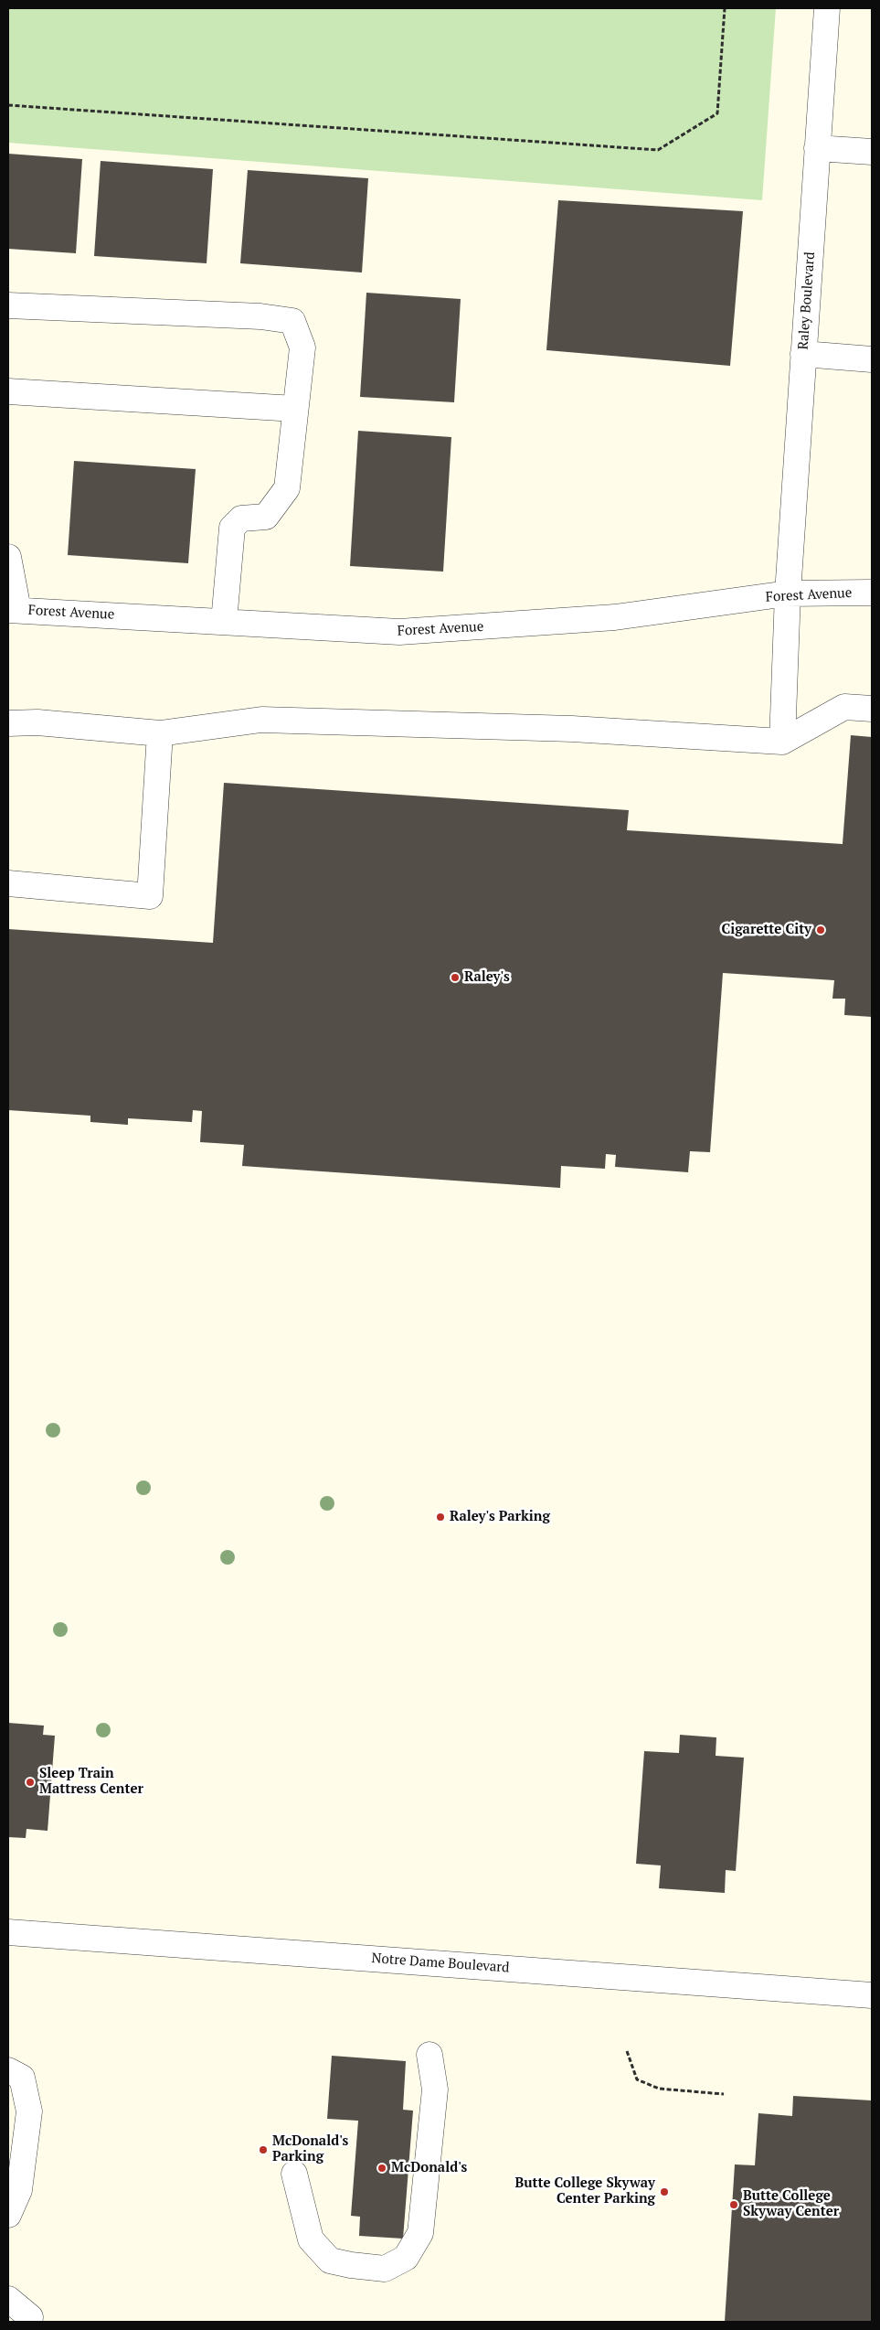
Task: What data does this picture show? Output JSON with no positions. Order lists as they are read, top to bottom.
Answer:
{
  "streets": {
    "street": ["Raley Boulevard", "Forest Avenue", "Notre Dame Boulevard"]
  },
  "crossings": [
    ["Raley Boulevard", "Forest Avenue"]
  ],
  "places": [
    "Cigarette City",
    "Raley's",
    "Raley's Parking",
    "Sleep Train Mattress Center",
    "McDonald's Parking",
    "McDonald's",
    "Butte College Skyway Center Parking",
    "Butte College Skyway Center"
  ]
}
